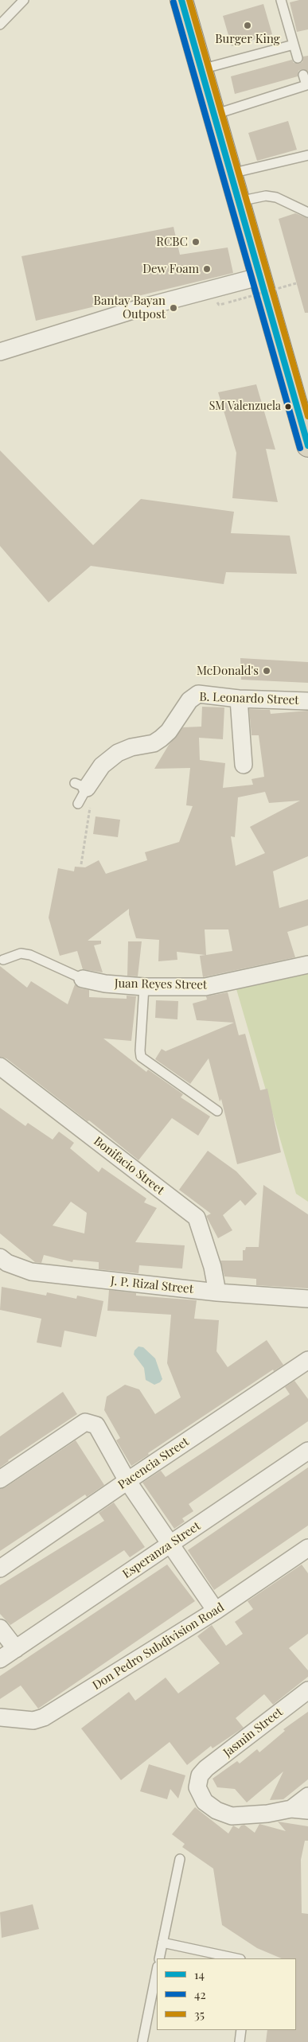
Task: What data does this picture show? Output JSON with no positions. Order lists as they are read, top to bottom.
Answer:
{
  "streets": {
    "street": [
      "B. Leonardo Street",
      "Juan Reyes Street",
      "Bonifacio Street",
      "J. P. Rizal Street",
      "Pacencia Street",
      "Esperanza Street",
      "Don Pedro Subdivision Road",
      "Jasmin Street"
    ]
  },
  "crossings": [
    ["Bonifacio Street", "J. P. Rizal Street"]
  ],
  "places": [
    "Burger King",
    "RCBC",
    "Dew Foam",
    "Bantay Bayan Outpost",
    "SM Valenzuela",
    "McDonald's"
  ],
  "lines": ["transit line 14", "transit line 35", "transit line 42"],
  "legend": ["14", "42", "35"]
}
